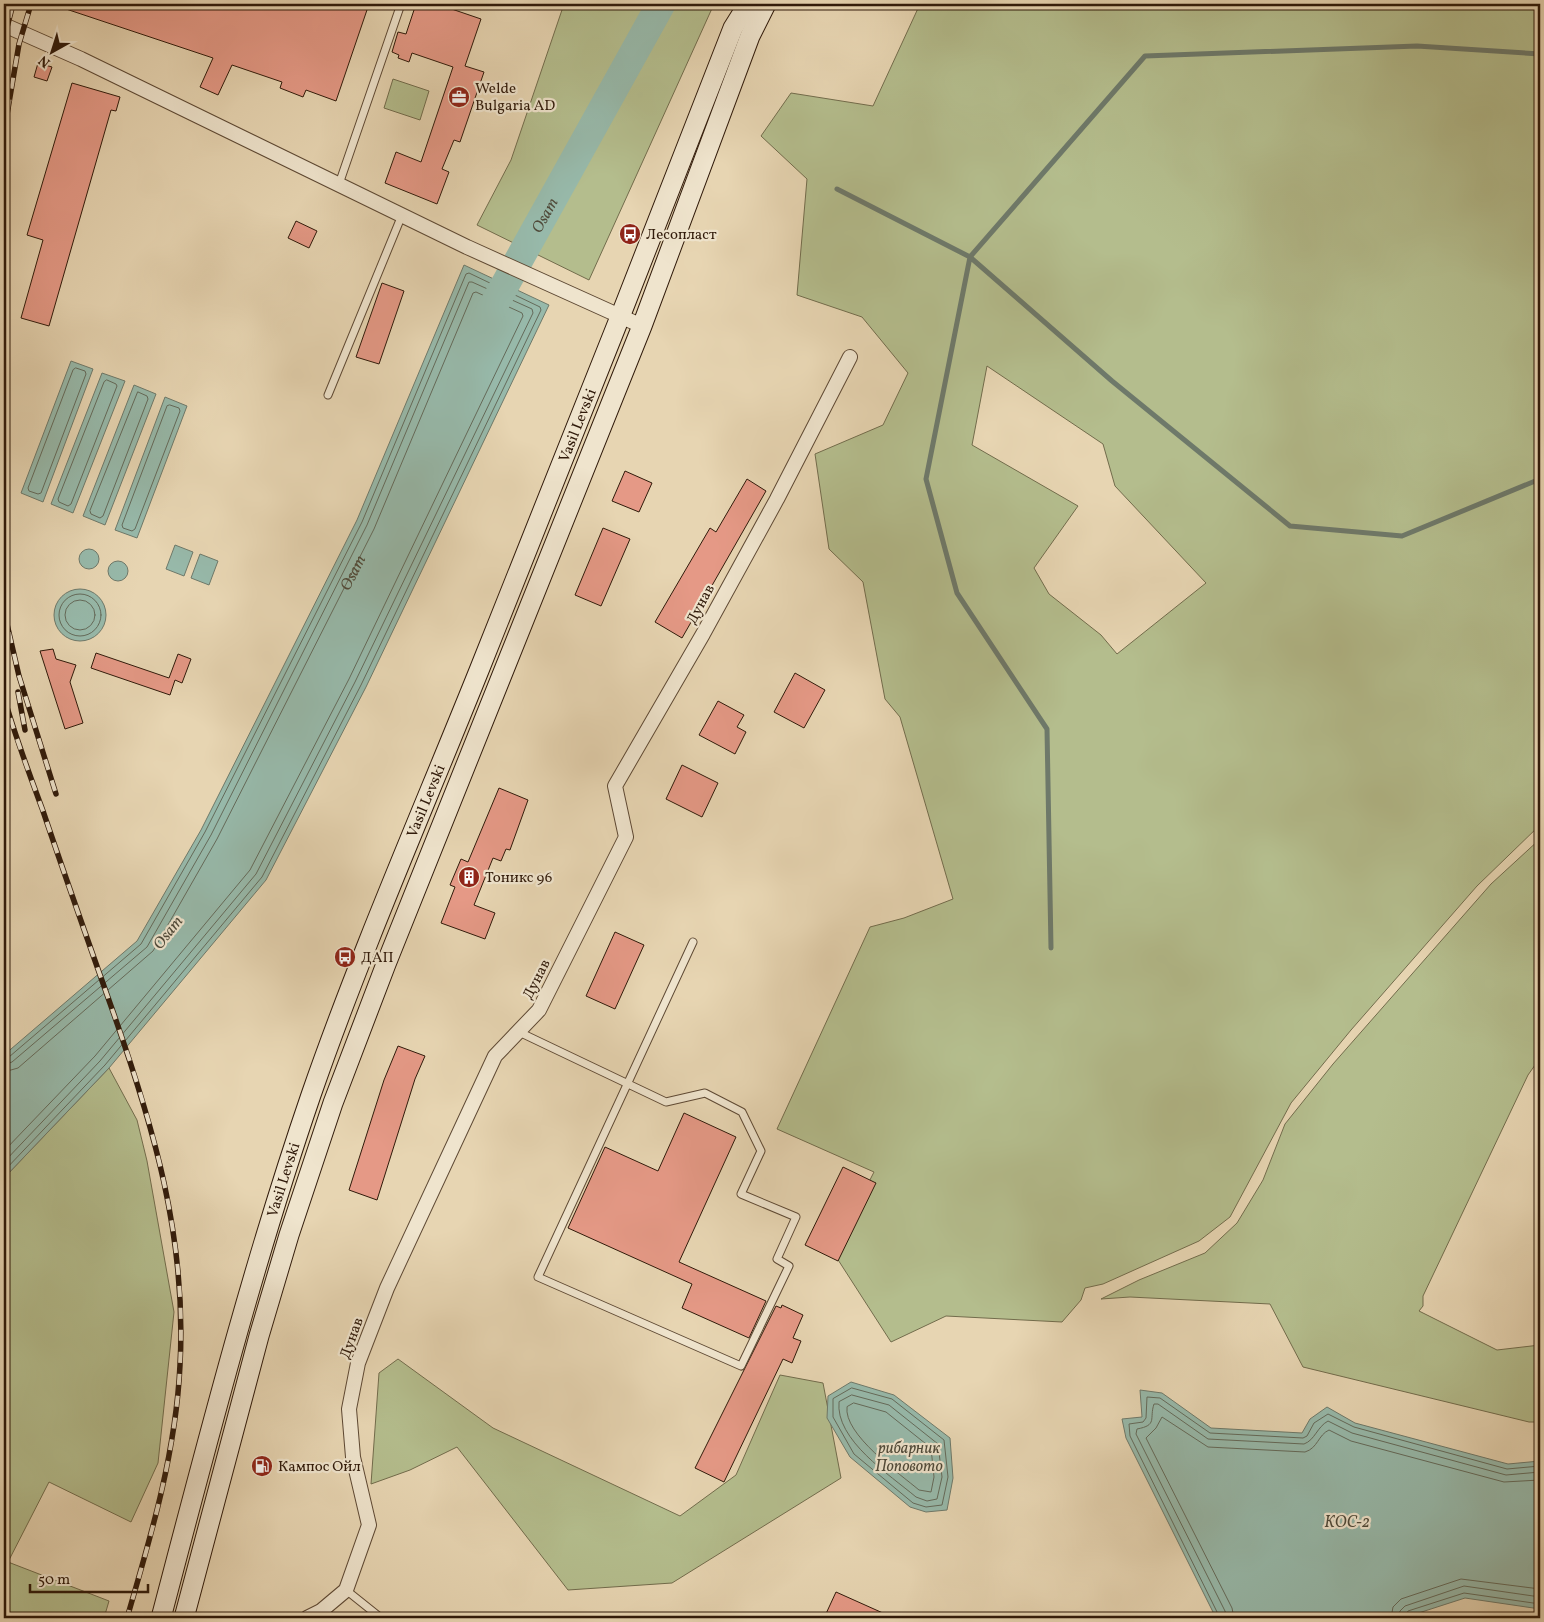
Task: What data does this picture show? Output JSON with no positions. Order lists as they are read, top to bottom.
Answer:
{
  "streets": {
    "main road": ["Vasil Levski"],
    "street": ["Дунав"]
  },
  "water": ["Osam", "рибарник Поповото", "КОС-2"],
  "places": {
    "office": ["Welde Bulgaria AD"],
    "bus stop": ["Лесопласт", "ДАП"],
    "building": ["Тоникс 96"],
    "fuel station": ["Кампос Ойл"]
  },
  "scale_bar": "50 m",
  "north": "bottom left"
}
